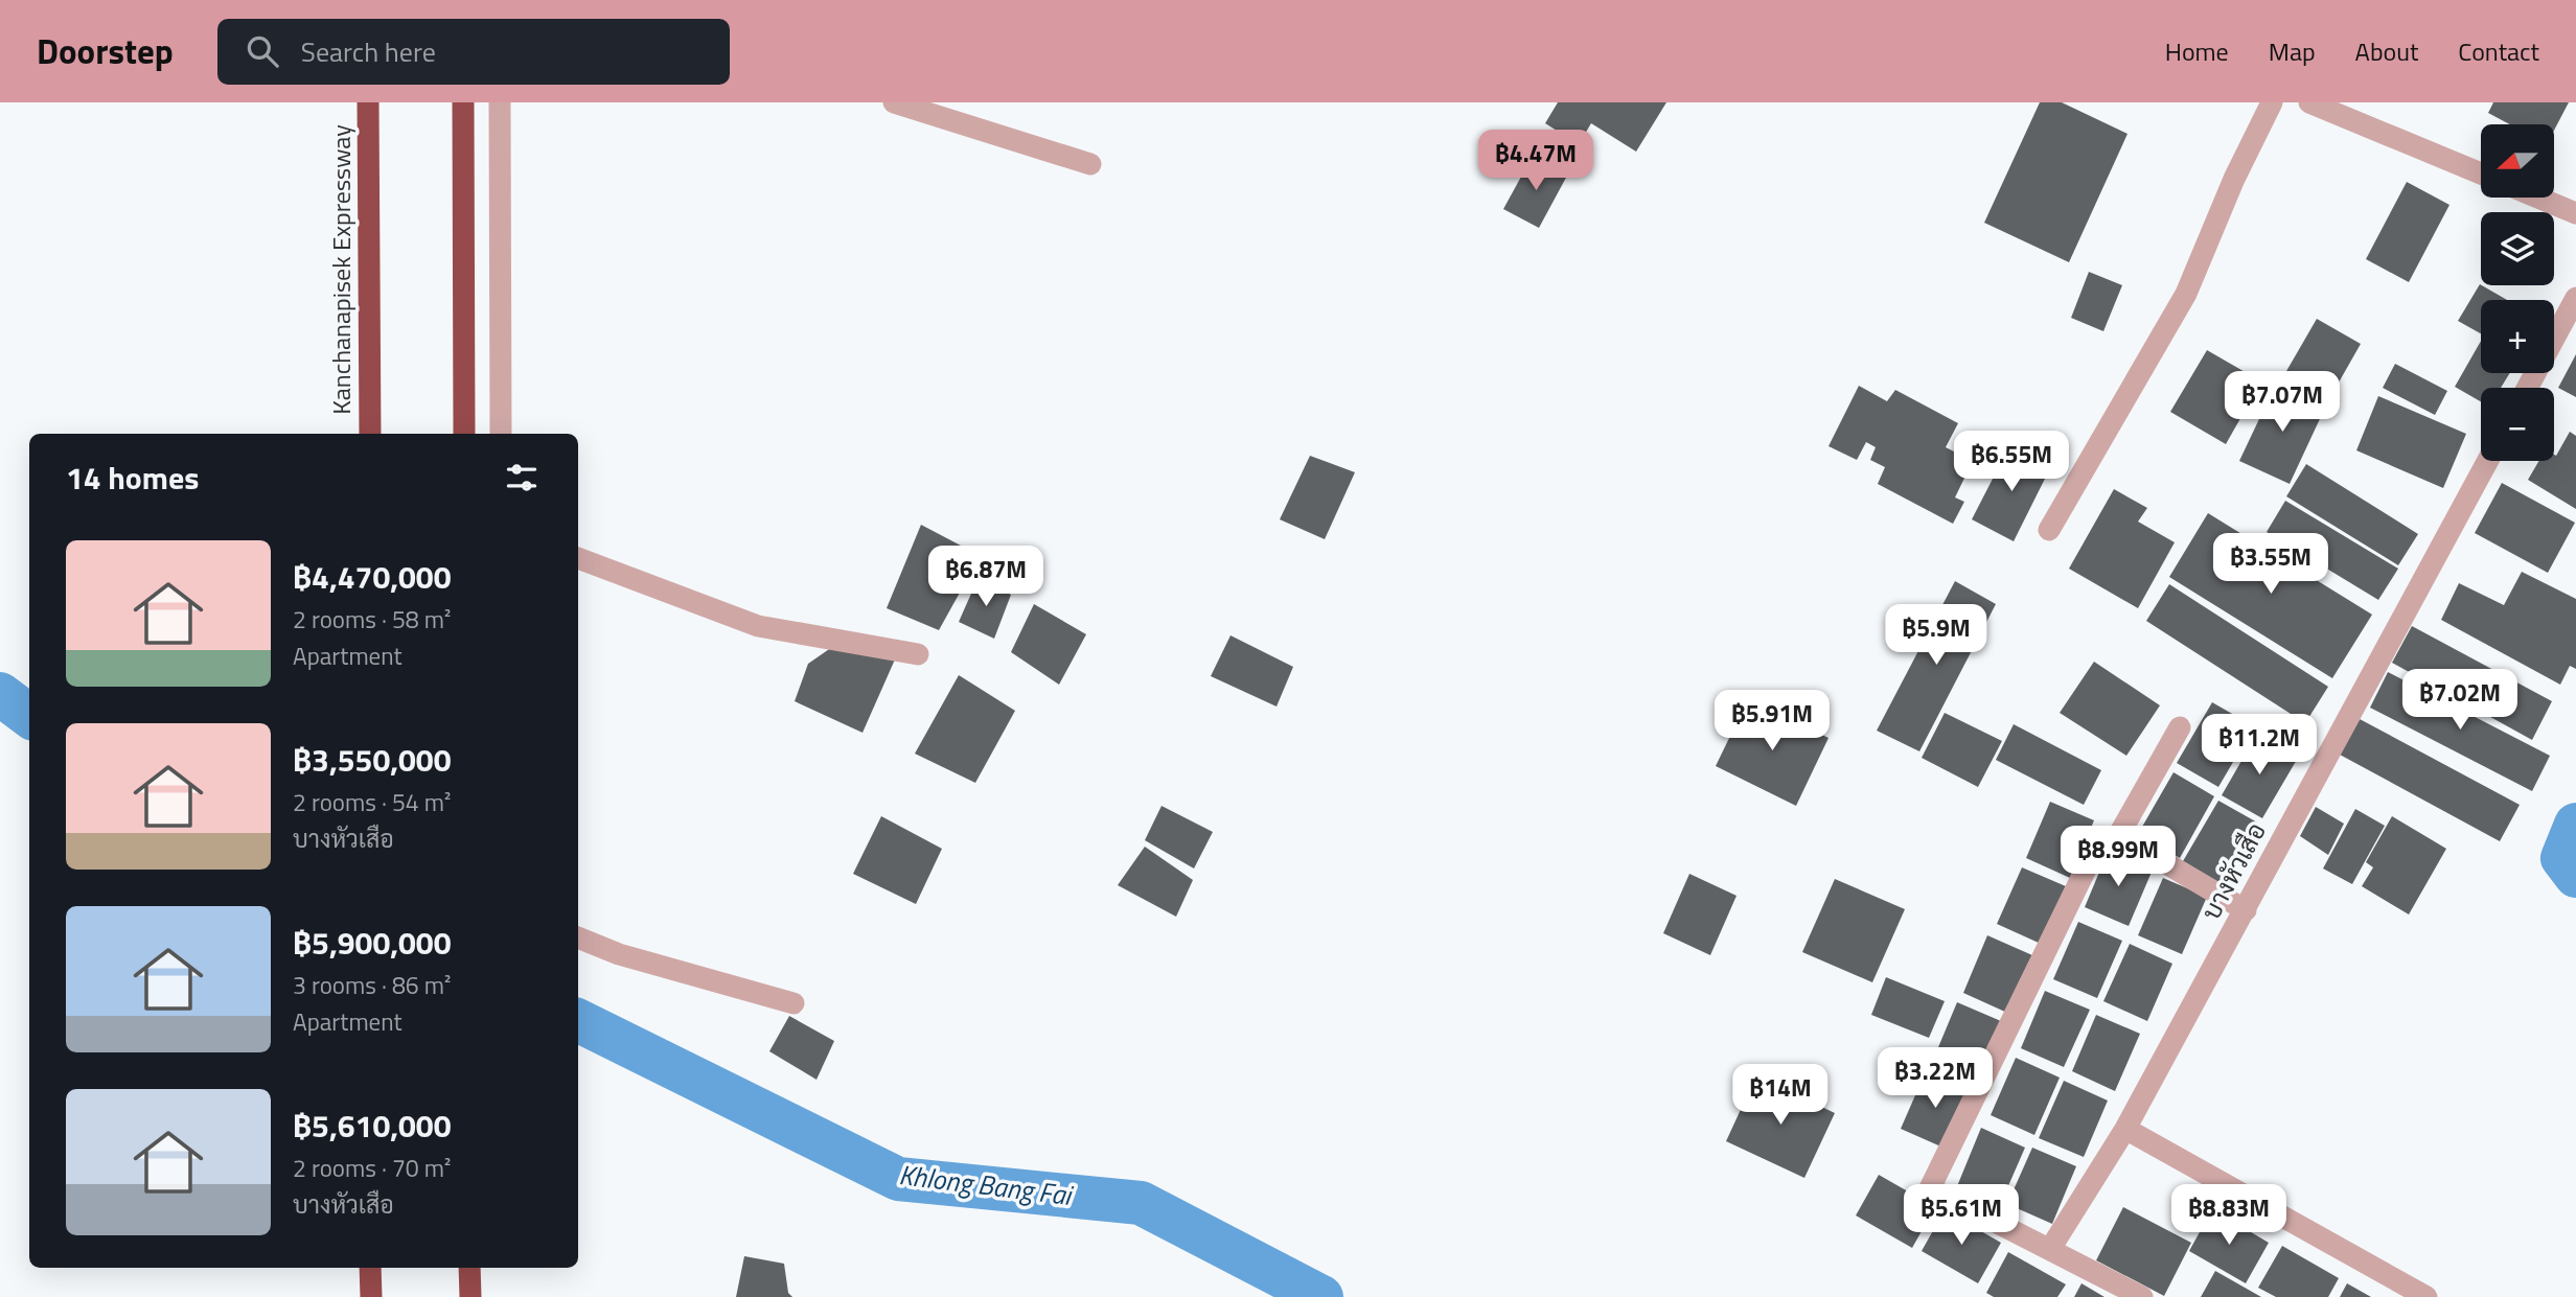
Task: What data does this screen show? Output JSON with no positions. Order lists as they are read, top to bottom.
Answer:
{
  "streets": {
    "highway": ["Kanchanapisek Expressway"],
    "street": ["บางหัวเสือ"]
  },
  "water": ["Khlong Bang Fai"],
  "north": "left",
  "page": {
    "header": "Doorstep",
    "search": "Search here",
    "nav": [
      "Home",
      "Map",
      "About",
      "Contact"
    ],
    "map_buttons": ["+", "−"],
    "price": [
      "฿4.47M",
      "฿7.07M",
      "฿6.55M",
      "฿3.55M",
      "฿6.87M",
      "฿5.9M",
      "฿7.02M",
      "฿5.91M",
      "฿11.2M",
      "฿8.99M",
      "฿3.22M",
      "฿14M",
      "฿5.61M",
      "฿8.83M"
    ],
    "heading": "14 homes",
    "list": [
      {
        "name": "฿4,470,000",
        "note": "2 rooms · 58 m² · Apartment"
      },
      {
        "name": "฿3,550,000",
        "note": "2 rooms · 54 m² · บางหัวเสือ"
      },
      {
        "name": "฿5,900,000",
        "note": "3 rooms · 86 m² · Apartment"
      },
      {
        "name": "฿5,610,000",
        "note": "2 rooms · 70 m² · บางหัวเสือ"
      }
    ]
  }
}
